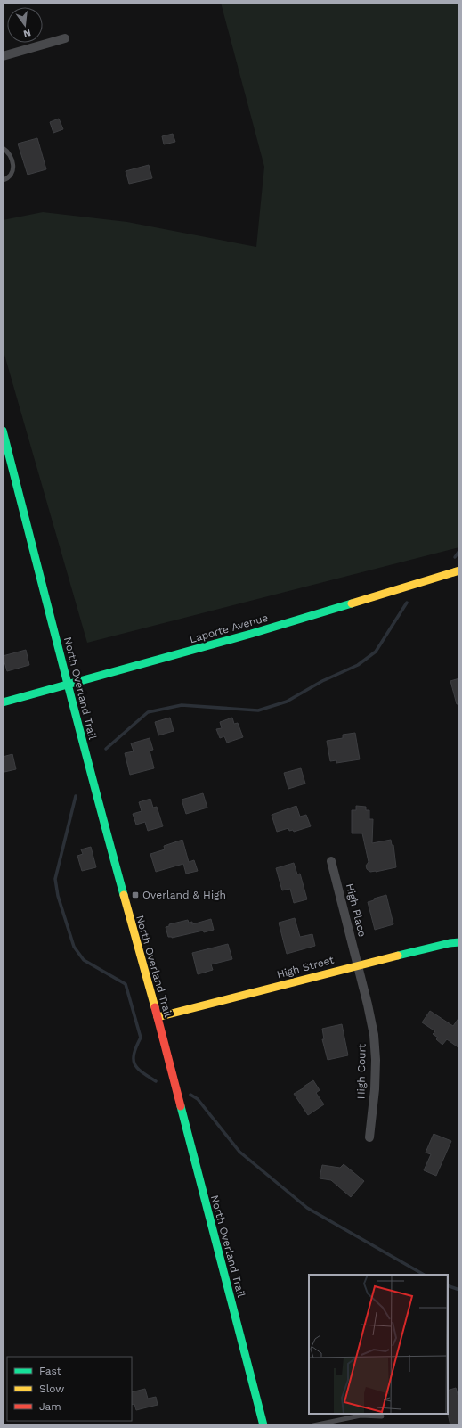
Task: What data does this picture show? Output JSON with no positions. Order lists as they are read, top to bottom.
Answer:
{
  "streets": {
    "main road": ["Laporte Avenue", "North Overland Trail", "High Street"],
    "street": ["High Place", "High Court"]
  },
  "crossings": [
    ["Laporte Avenue", "North Overland Trail"],
    ["North Overland Trail", "High Street"],
    ["High Place", "High Street"],
    ["High Place", "High Court"],
    ["High Street", "High Court"]
  ],
  "places": {
    "transit": ["Overland & High"]
  },
  "legend": ["Fast", "Slow", "Jam"],
  "north": "bottom"
}
